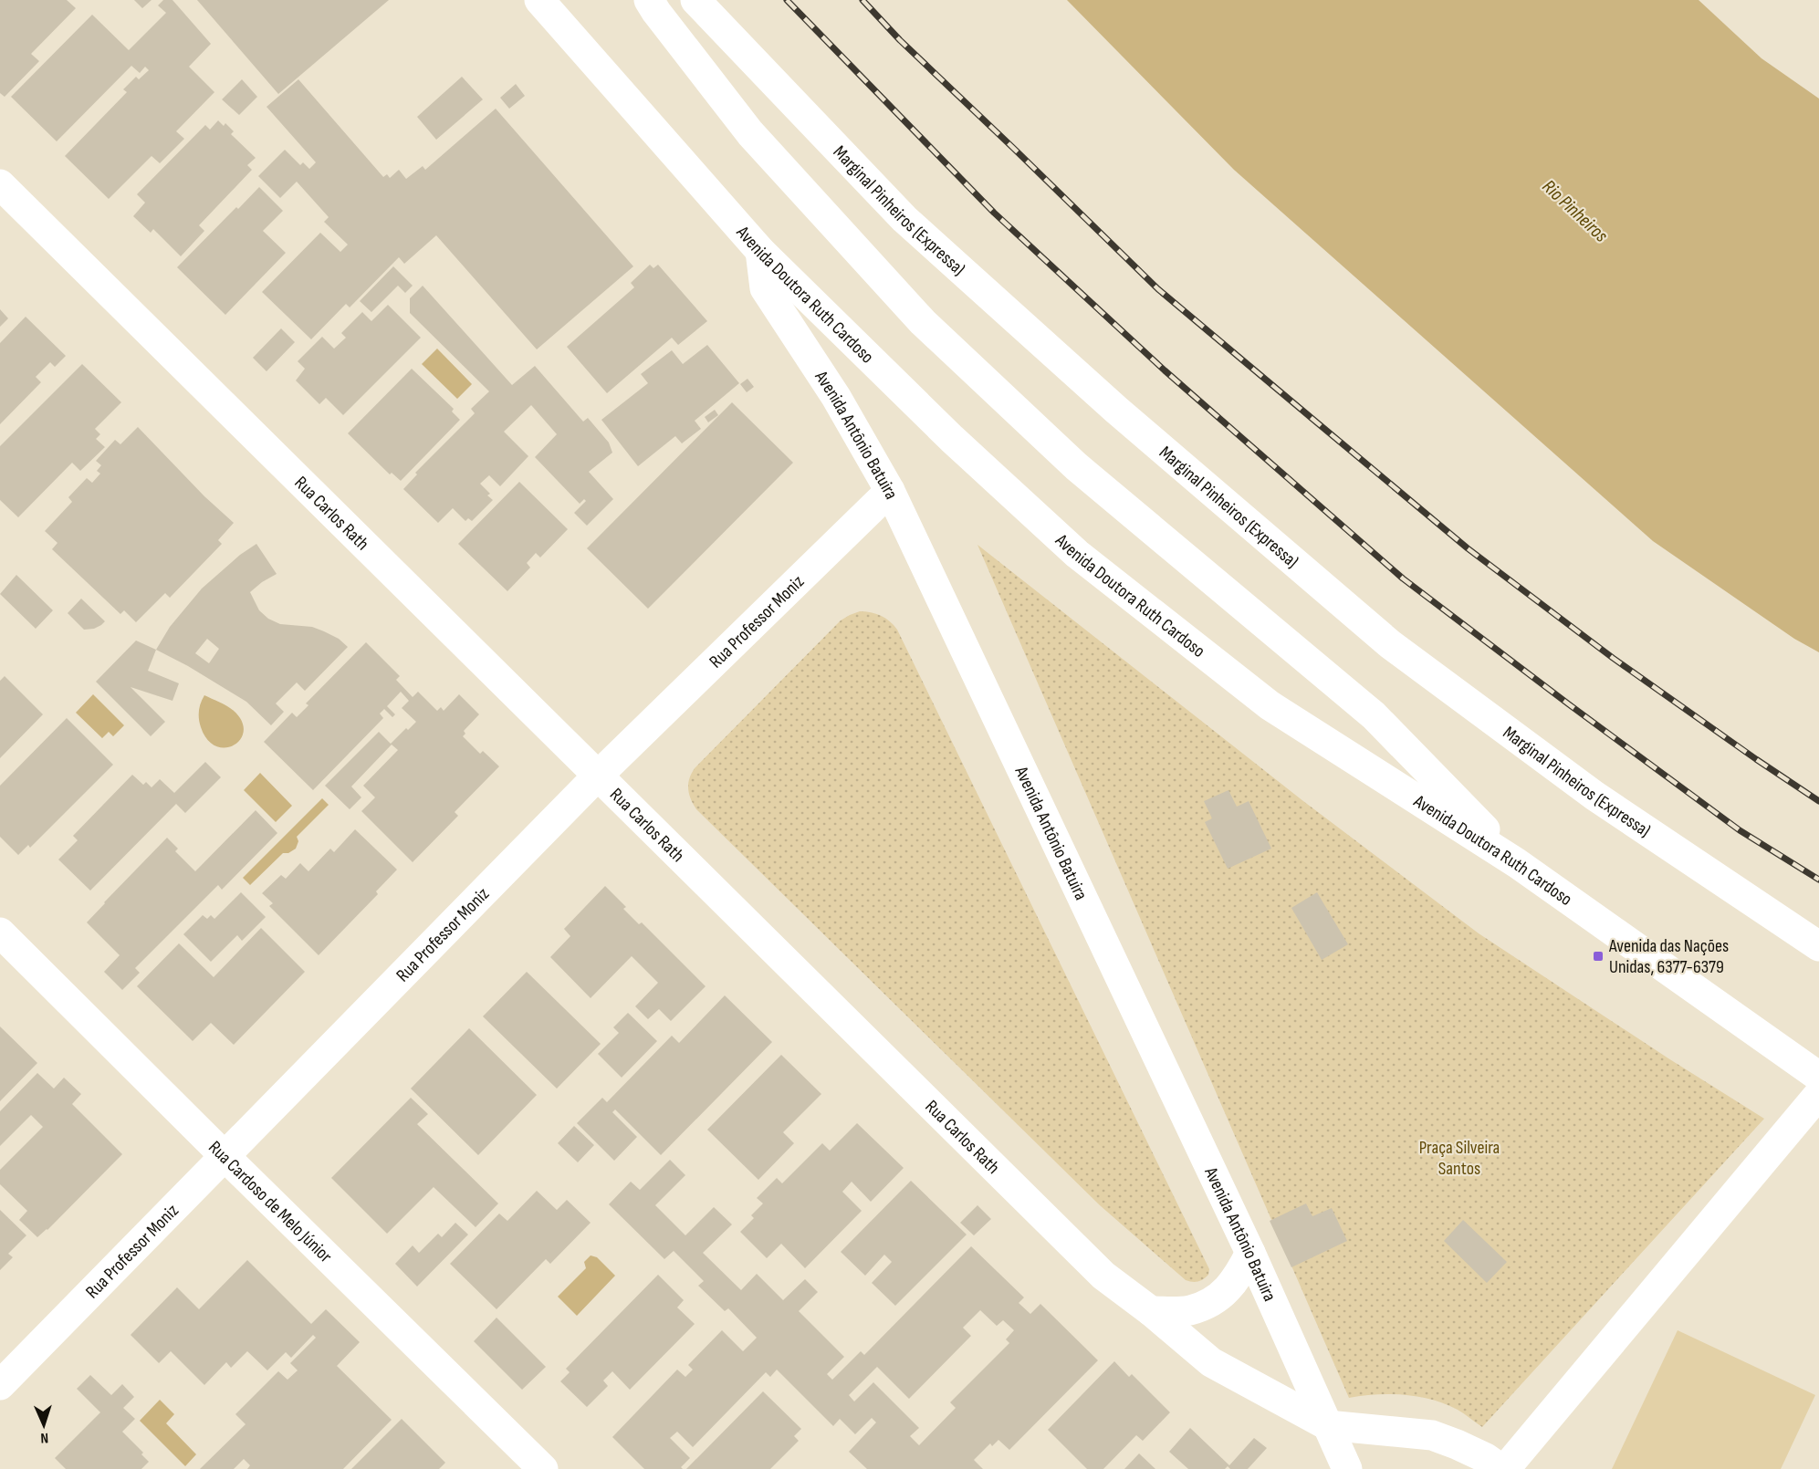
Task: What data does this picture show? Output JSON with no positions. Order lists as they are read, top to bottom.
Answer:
{
  "streets": {
    "main road": [
      "Marginal Pinheiros (Expressa)",
      "Avenida Doutora Ruth Cardoso",
      "Avenida Antônio Batuira",
      "Rua Carlos Rath",
      "Rua Professor Moniz",
      "Rua Cardoso de Melo Júnior"
    ]
  },
  "crossings": [
    ["Avenida Doutora Ruth Cardoso", "Avenida Antônio Batuira"],
    ["Avenida Antônio Batuira", "Rua Carlos Rath"],
    ["Avenida Antônio Batuira", "Rua Professor Moniz"],
    ["Rua Carlos Rath", "Rua Professor Moniz"],
    ["Rua Professor Moniz", "Rua Cardoso de Melo Júnior"]
  ],
  "water": ["Rio Pinheiros"],
  "parks": ["Praça Silveira Santos"],
  "places": {
    "transit": ["Avenida das Nações Unidas, 6377-6379"]
  },
  "north": "bottom"
}
